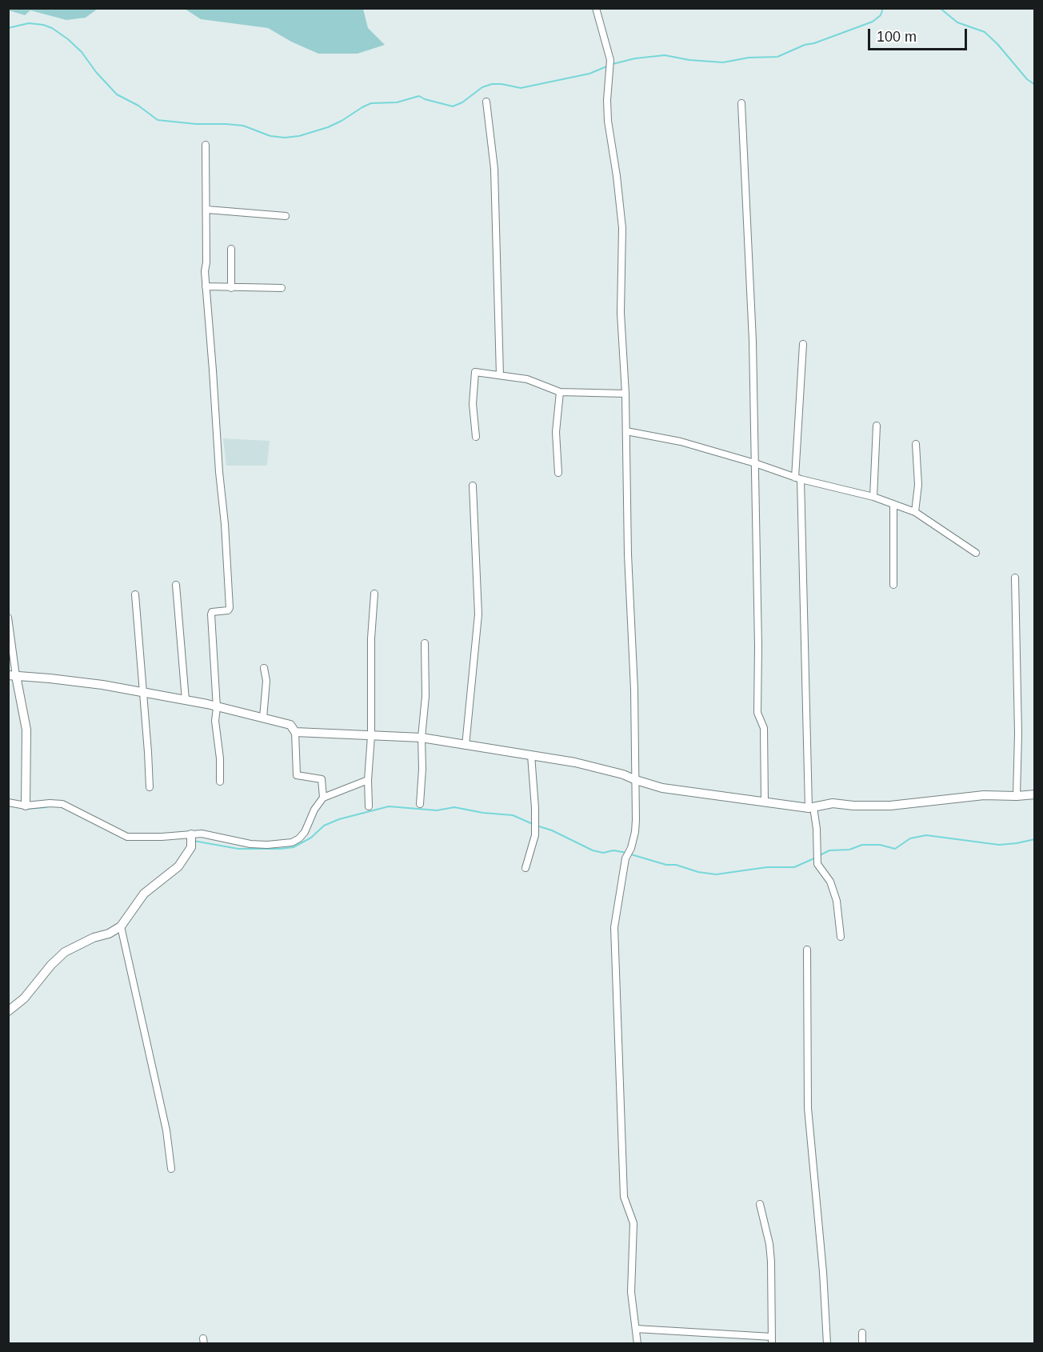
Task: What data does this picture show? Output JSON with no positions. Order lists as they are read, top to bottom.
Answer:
{
  "scale_bar": "100 m"
}
